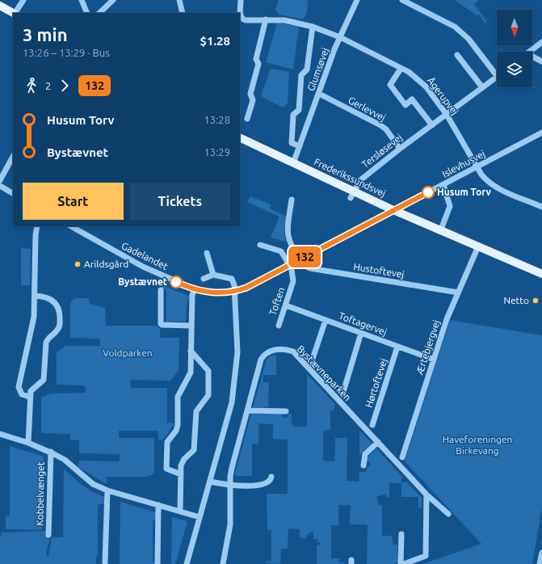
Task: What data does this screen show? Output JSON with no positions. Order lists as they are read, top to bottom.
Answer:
{
  "streets": {
    "main road": ["Frederikssundsvej"],
    "street": [
      "Glumsøvej",
      "Ågerupvej",
      "Gerlevvej",
      "Tersløsevej",
      "Islevhusvej",
      "Gadelandet",
      "Hustoftevej",
      "Toften",
      "Toftagervej",
      "Ærtebjergvej",
      "Bystævneparken",
      "Hørtoftevej",
      "Kobbelvænget"
    ]
  },
  "crossings": [
    ["Glumsøvej", "Ågerupvej"],
    ["Glumsøvej", "Gerlevvej"],
    ["Glumsøvej", "Frederikssundsvej"],
    ["Ågerupvej", "Tersløsevej"],
    ["Ågerupvej", "Islevhusvej"],
    ["Gerlevvej", "Tersløsevej"],
    ["Tersløsevej", "Frederikssundsvej"],
    ["Islevhusvej", "Frederikssundsvej"],
    ["Islevhusvej", "Gadelandet"],
    ["Islevhusvej", "Hustoftevej"],
    ["Frederikssundsvej", "Ærtebjergvej"],
    ["Gadelandet", "Hustoftevej"],
    ["Gadelandet", "Toften"],
    ["Hustoftevej", "Ærtebjergvej"],
    ["Toften", "Toftagervej"],
    ["Toftagervej", "Ærtebjergvej"],
    ["Toftagervej", "Hørtoftevej"]
  ],
  "parks": ["Voldparken", "Haveforeningen Birkevang"],
  "places": [
    "Husum Torv",
    "Arildsgård",
    "Bystævnet",
    "Netto"
  ],
  "lines": ["bus line 132"],
  "north": "bottom",
  "page": {
    "on_map": "132",
    "heading": ["3 min", "13:26 – 13:29 · Bus", "$1.28"],
    "legs": ["2", "132"],
    "list": [
      {
        "name": "Husum Torv",
        "value": "13:28"
      },
      {
        "name": "Bystævnet",
        "value": "13:29"
      }
    ],
    "buttons": ["Start", "Tickets"]
  }
}
